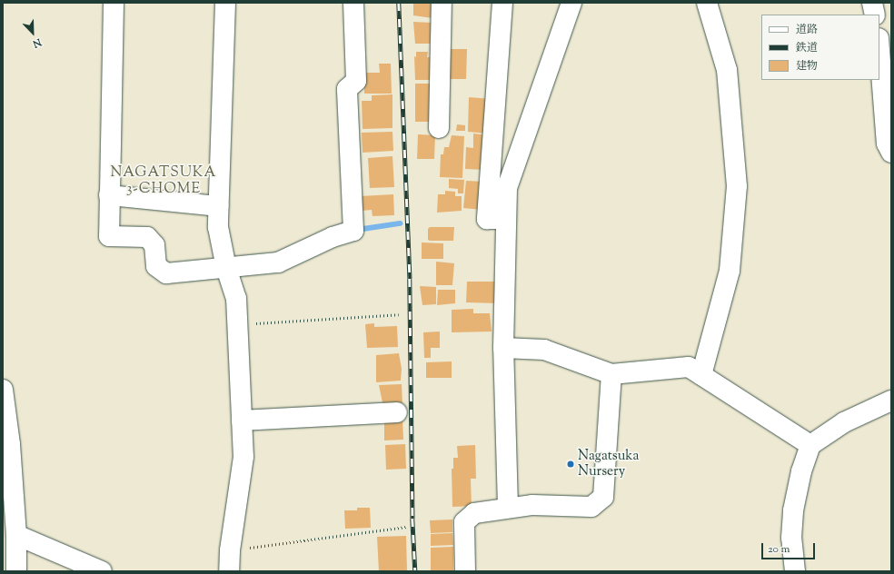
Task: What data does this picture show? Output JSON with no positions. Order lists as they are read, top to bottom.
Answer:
{
  "districts": ["NAGATSUKA 3-CHOME"],
  "places": ["Nagatsuka Nursery"],
  "legend": ["道路", "鉄道", "建物"],
  "scale_bar": "20 m",
  "north": "bottom right"
}
